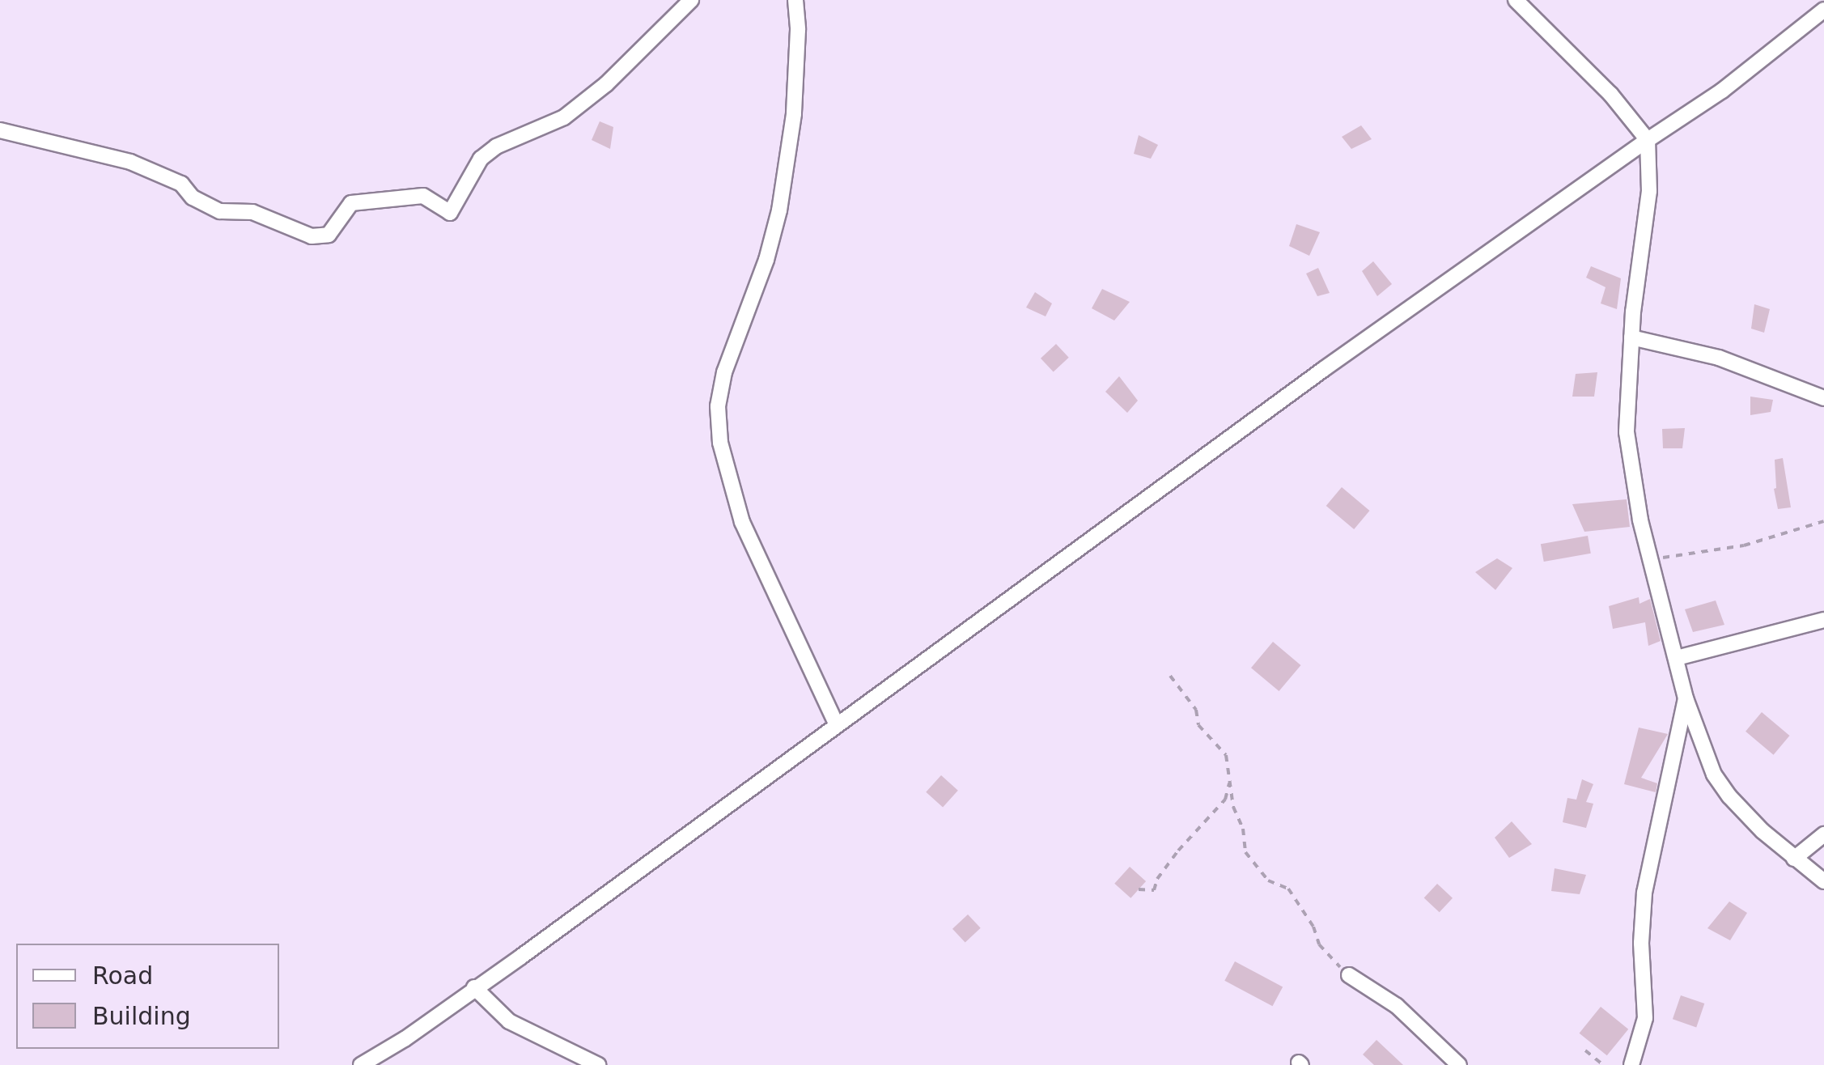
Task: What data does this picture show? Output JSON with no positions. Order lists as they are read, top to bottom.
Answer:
{
  "legend": ["Road", "Building"]
}
